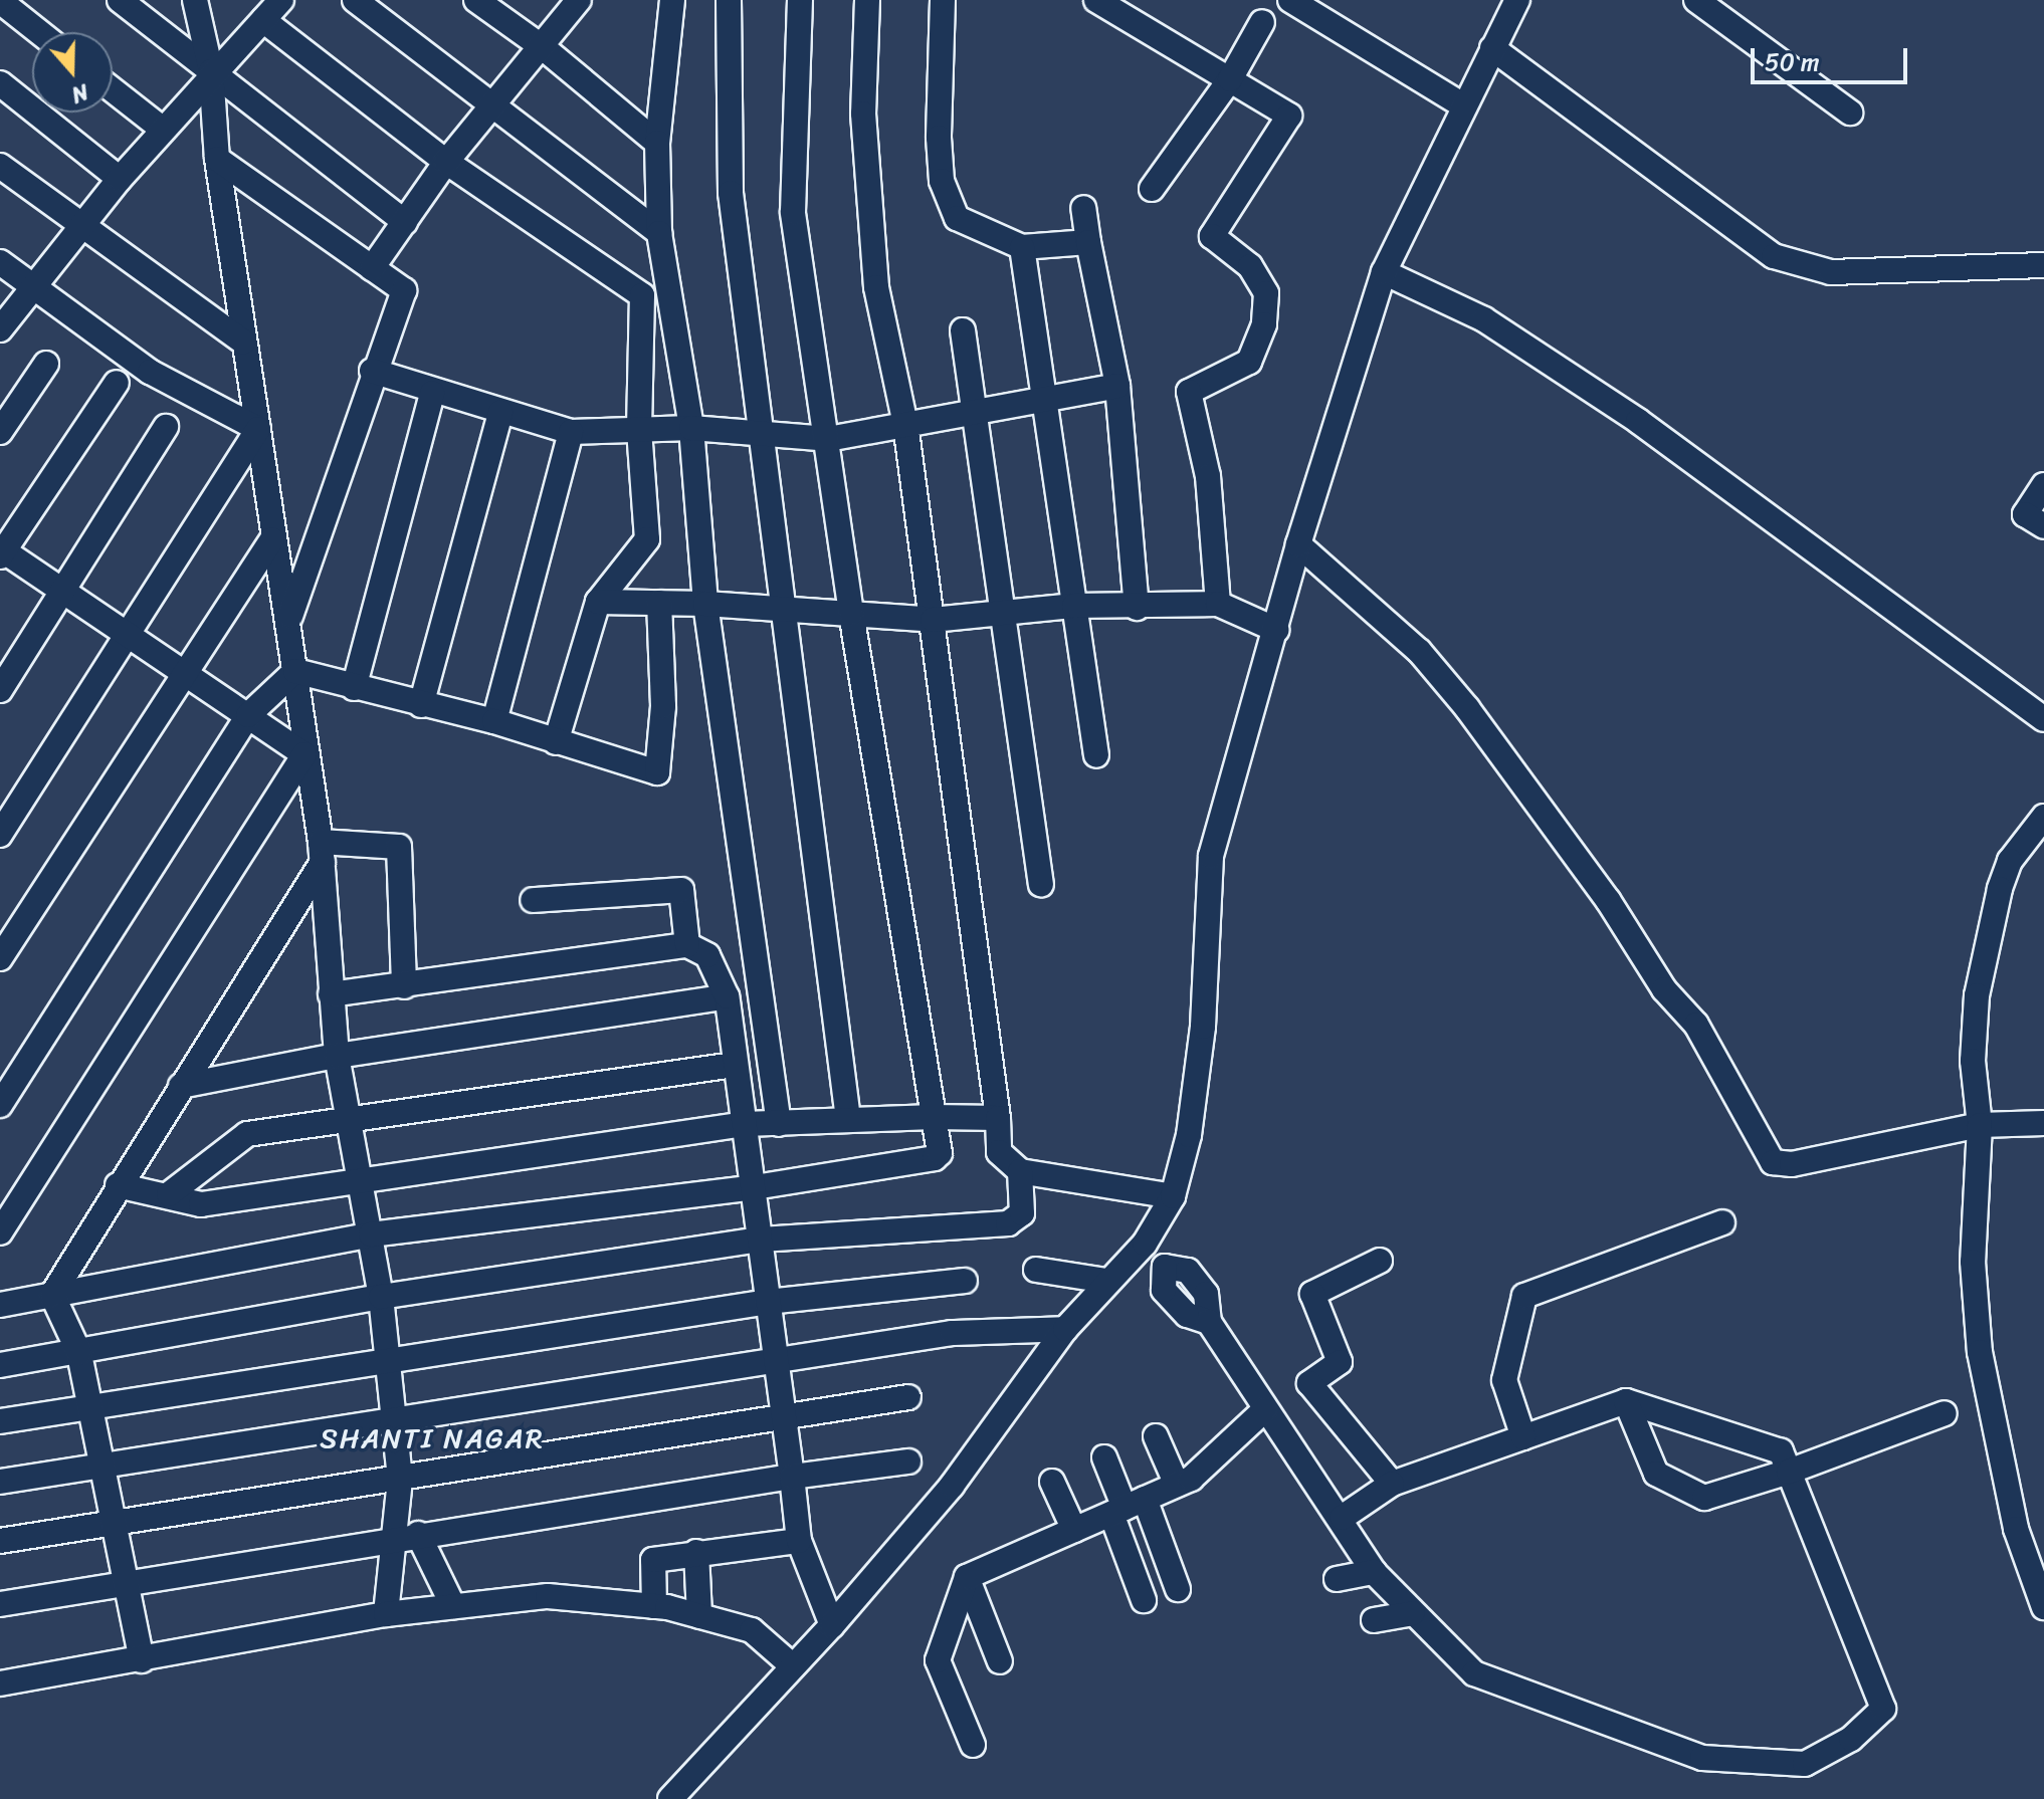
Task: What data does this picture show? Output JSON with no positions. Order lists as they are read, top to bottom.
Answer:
{
  "districts": ["SHANTI NAGAR"],
  "scale_bar": "50 m",
  "north": "bottom"
}
